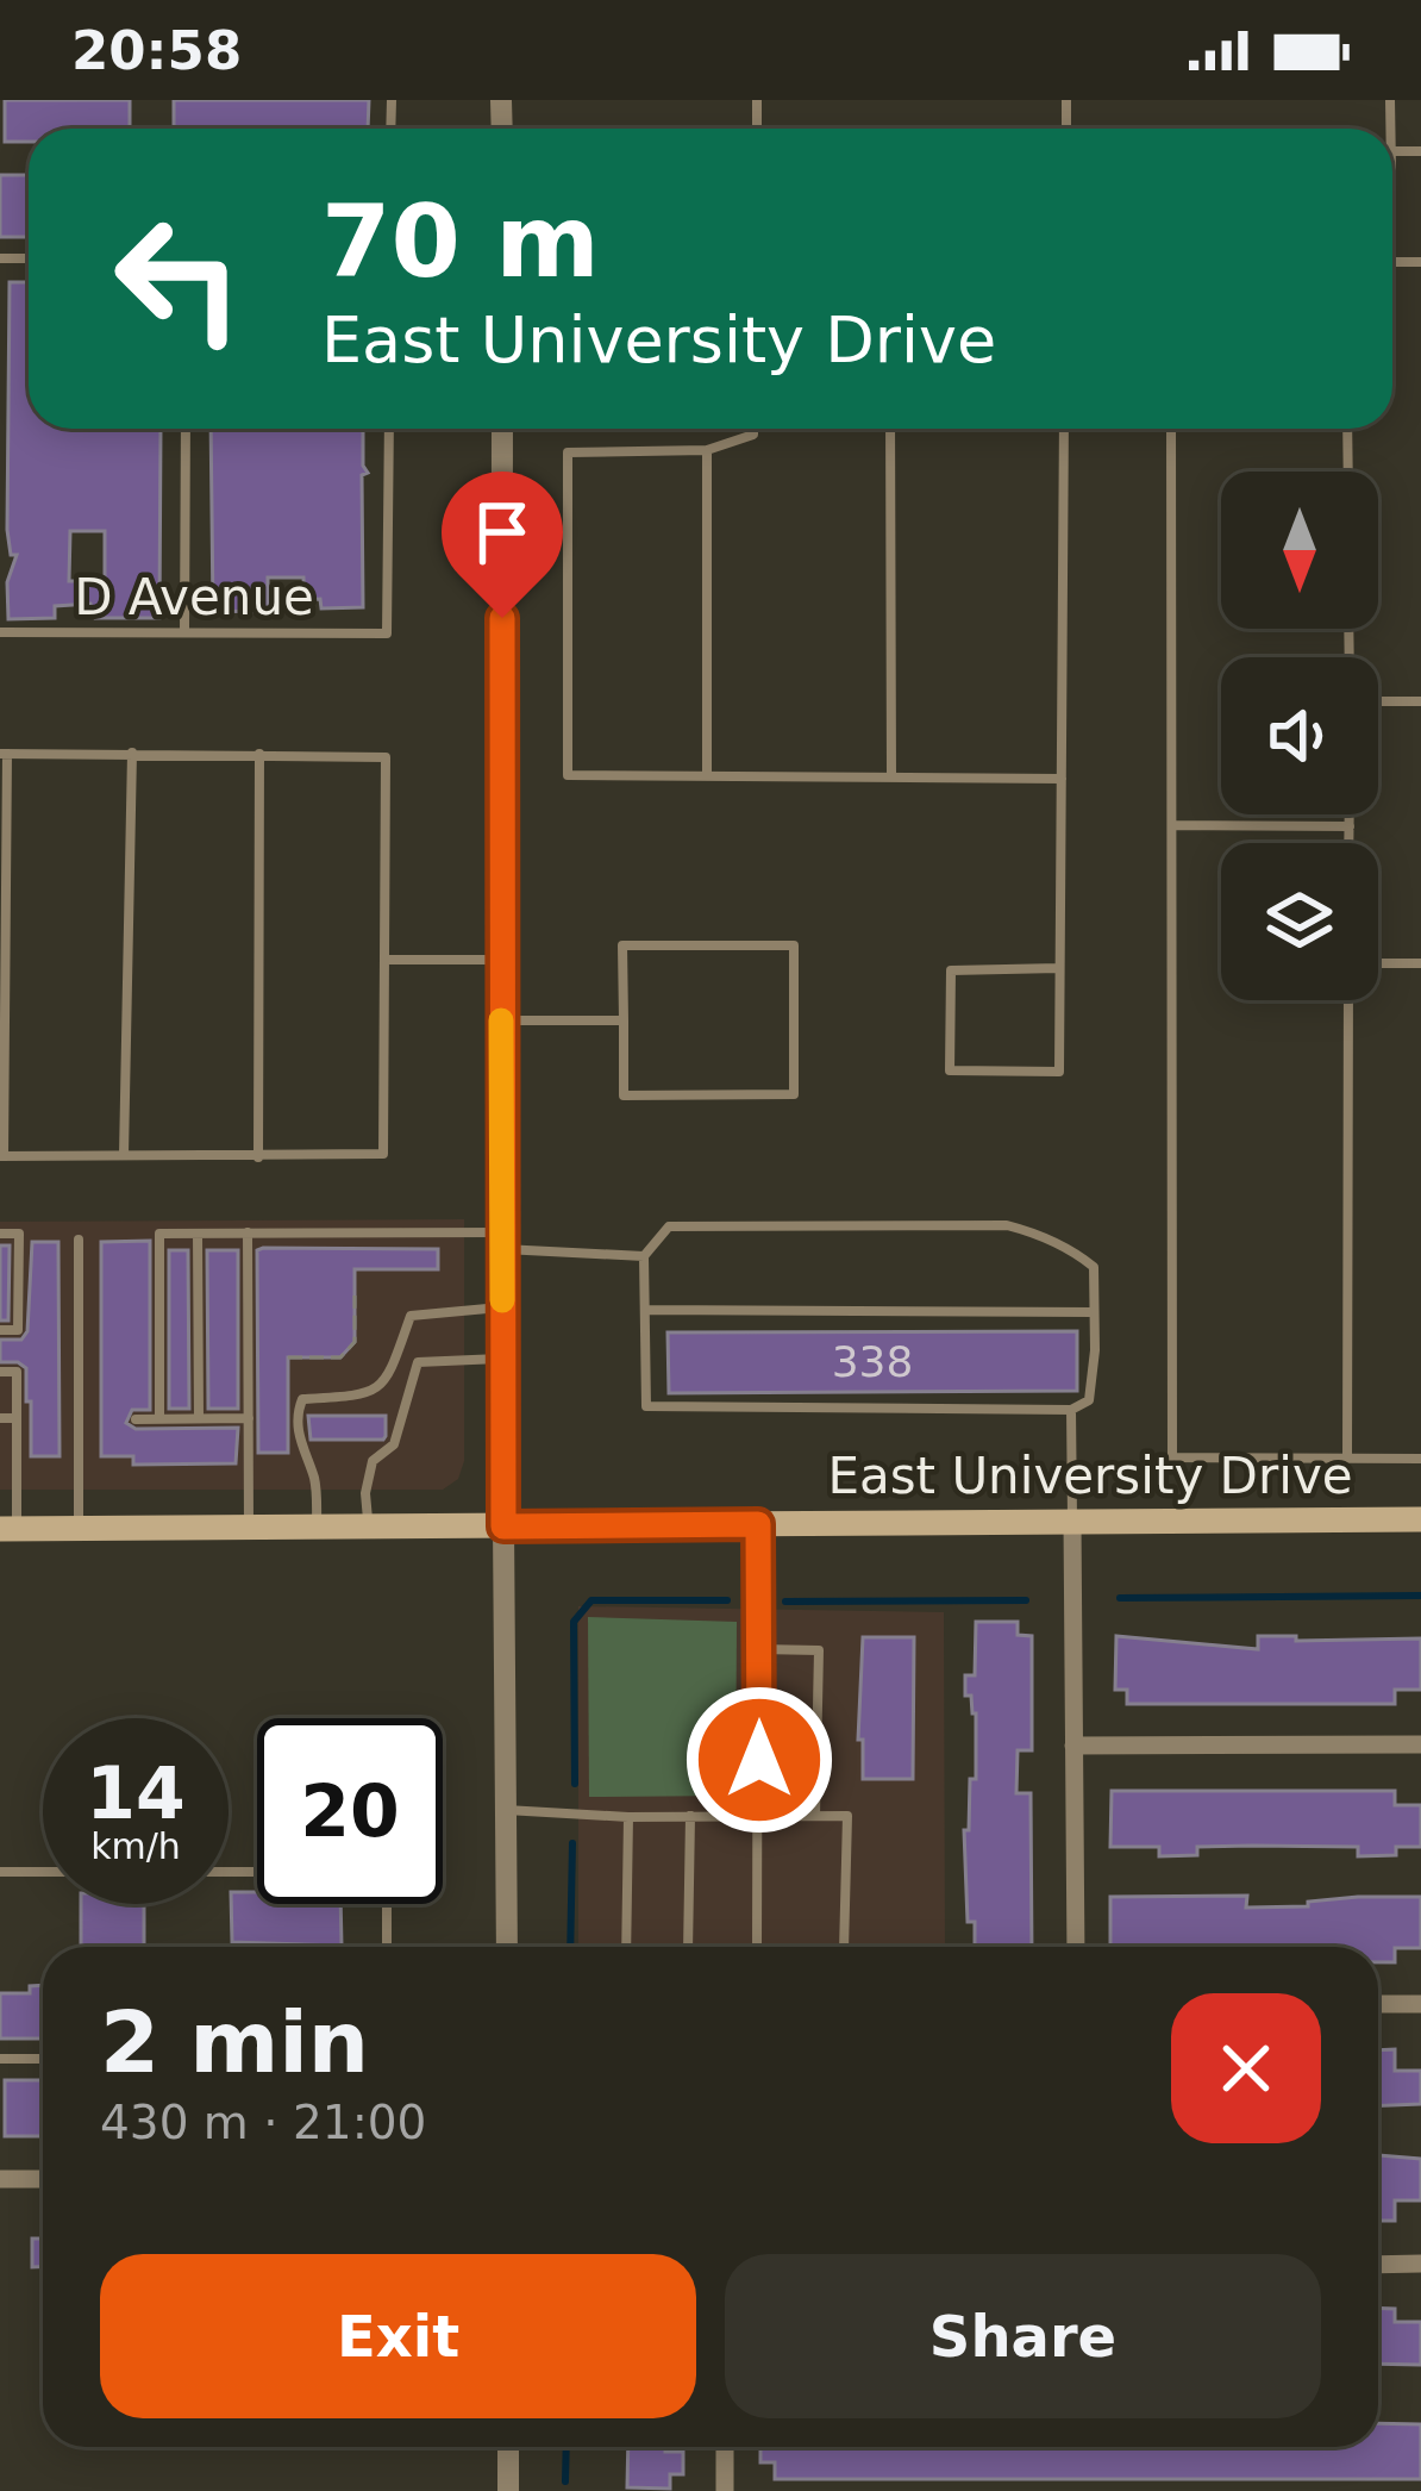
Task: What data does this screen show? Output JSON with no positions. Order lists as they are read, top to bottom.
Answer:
{
  "streets": {
    "main road": ["East University Drive"],
    "lane": ["D Avenue"]
  },
  "house_numbers": ["338"],
  "north": "bottom",
  "page": {
    "status": "20:58",
    "turn": ["70 m", "East University Drive"],
    "speed": "14 km/h",
    "limit": "20",
    "heading": ["2 min", "430 m · 21:00"],
    "buttons": ["Exit", "Share"]
  }
}
